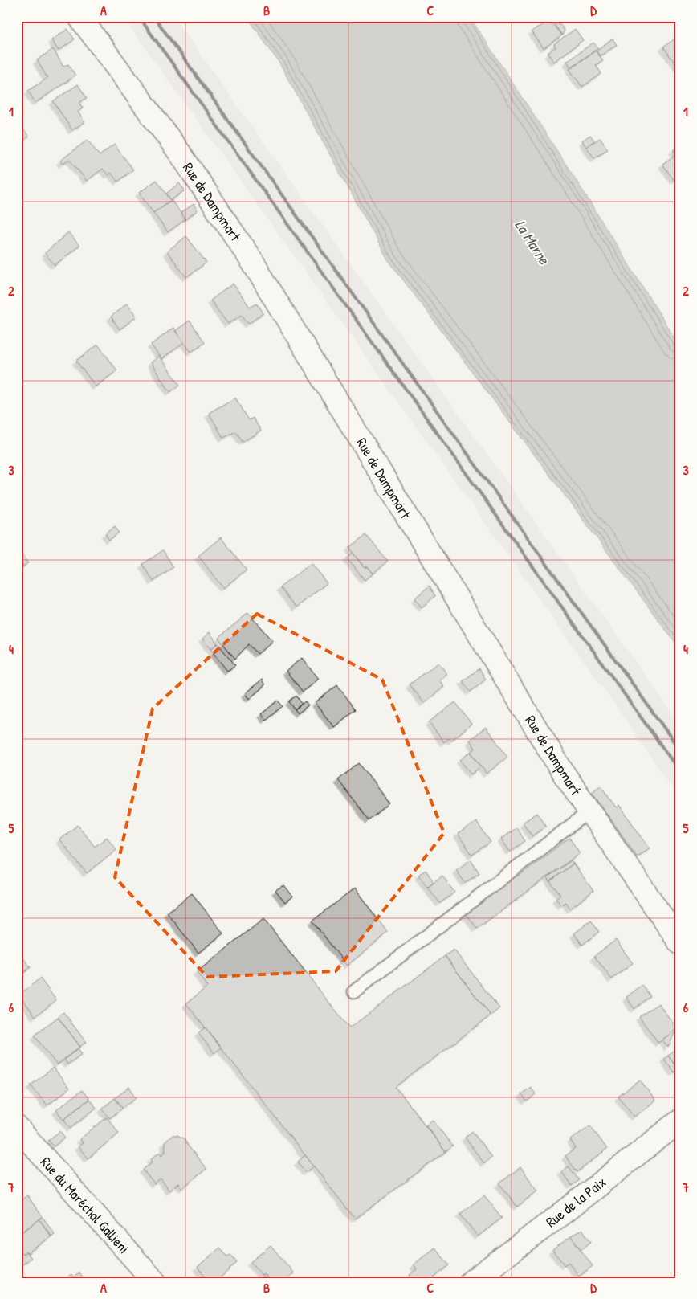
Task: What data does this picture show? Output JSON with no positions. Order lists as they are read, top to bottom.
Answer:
{
  "streets": {
    "street": ["Rue de Dampmart", "Rue de la Paix", "Rue du Maréchal Gallieni"]
  },
  "water": ["La Marne"],
  "grid": {
    "columns": [
      "A",
      "B",
      "C",
      "D"
    ],
    "rows": [
      "1",
      "2",
      "3",
      "4",
      "5",
      "6",
      "7"
    ]
  }
}
